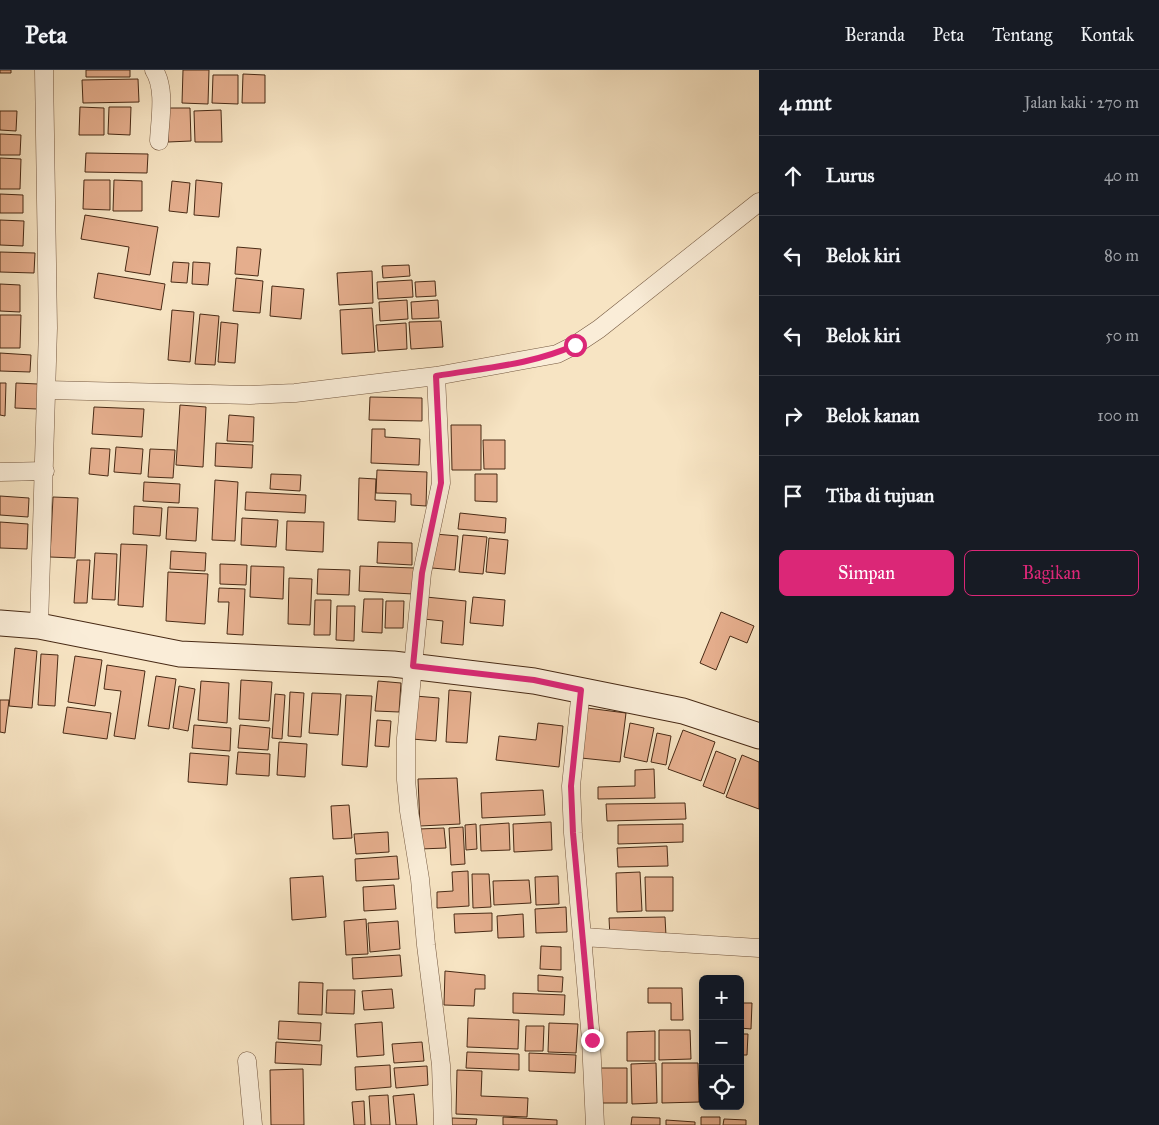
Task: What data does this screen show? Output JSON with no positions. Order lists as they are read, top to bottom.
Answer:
{
  "page": {
    "header": "Peta",
    "nav": [
      "Beranda",
      "Peta",
      "Tentang",
      "Kontak"
    ],
    "heading": ["4 mnt", "Jalan kaki · 270 m"],
    "list": [
      ["Lurus", "40 m"],
      ["Belok kiri", "80 m"],
      ["Belok kiri", "50 m"],
      ["Belok kanan", "100 m"],
      "Tiba di tujuan"
    ],
    "buttons": ["Simpan", "Bagikan"],
    "map_buttons": ["+", "−"]
  }
}
